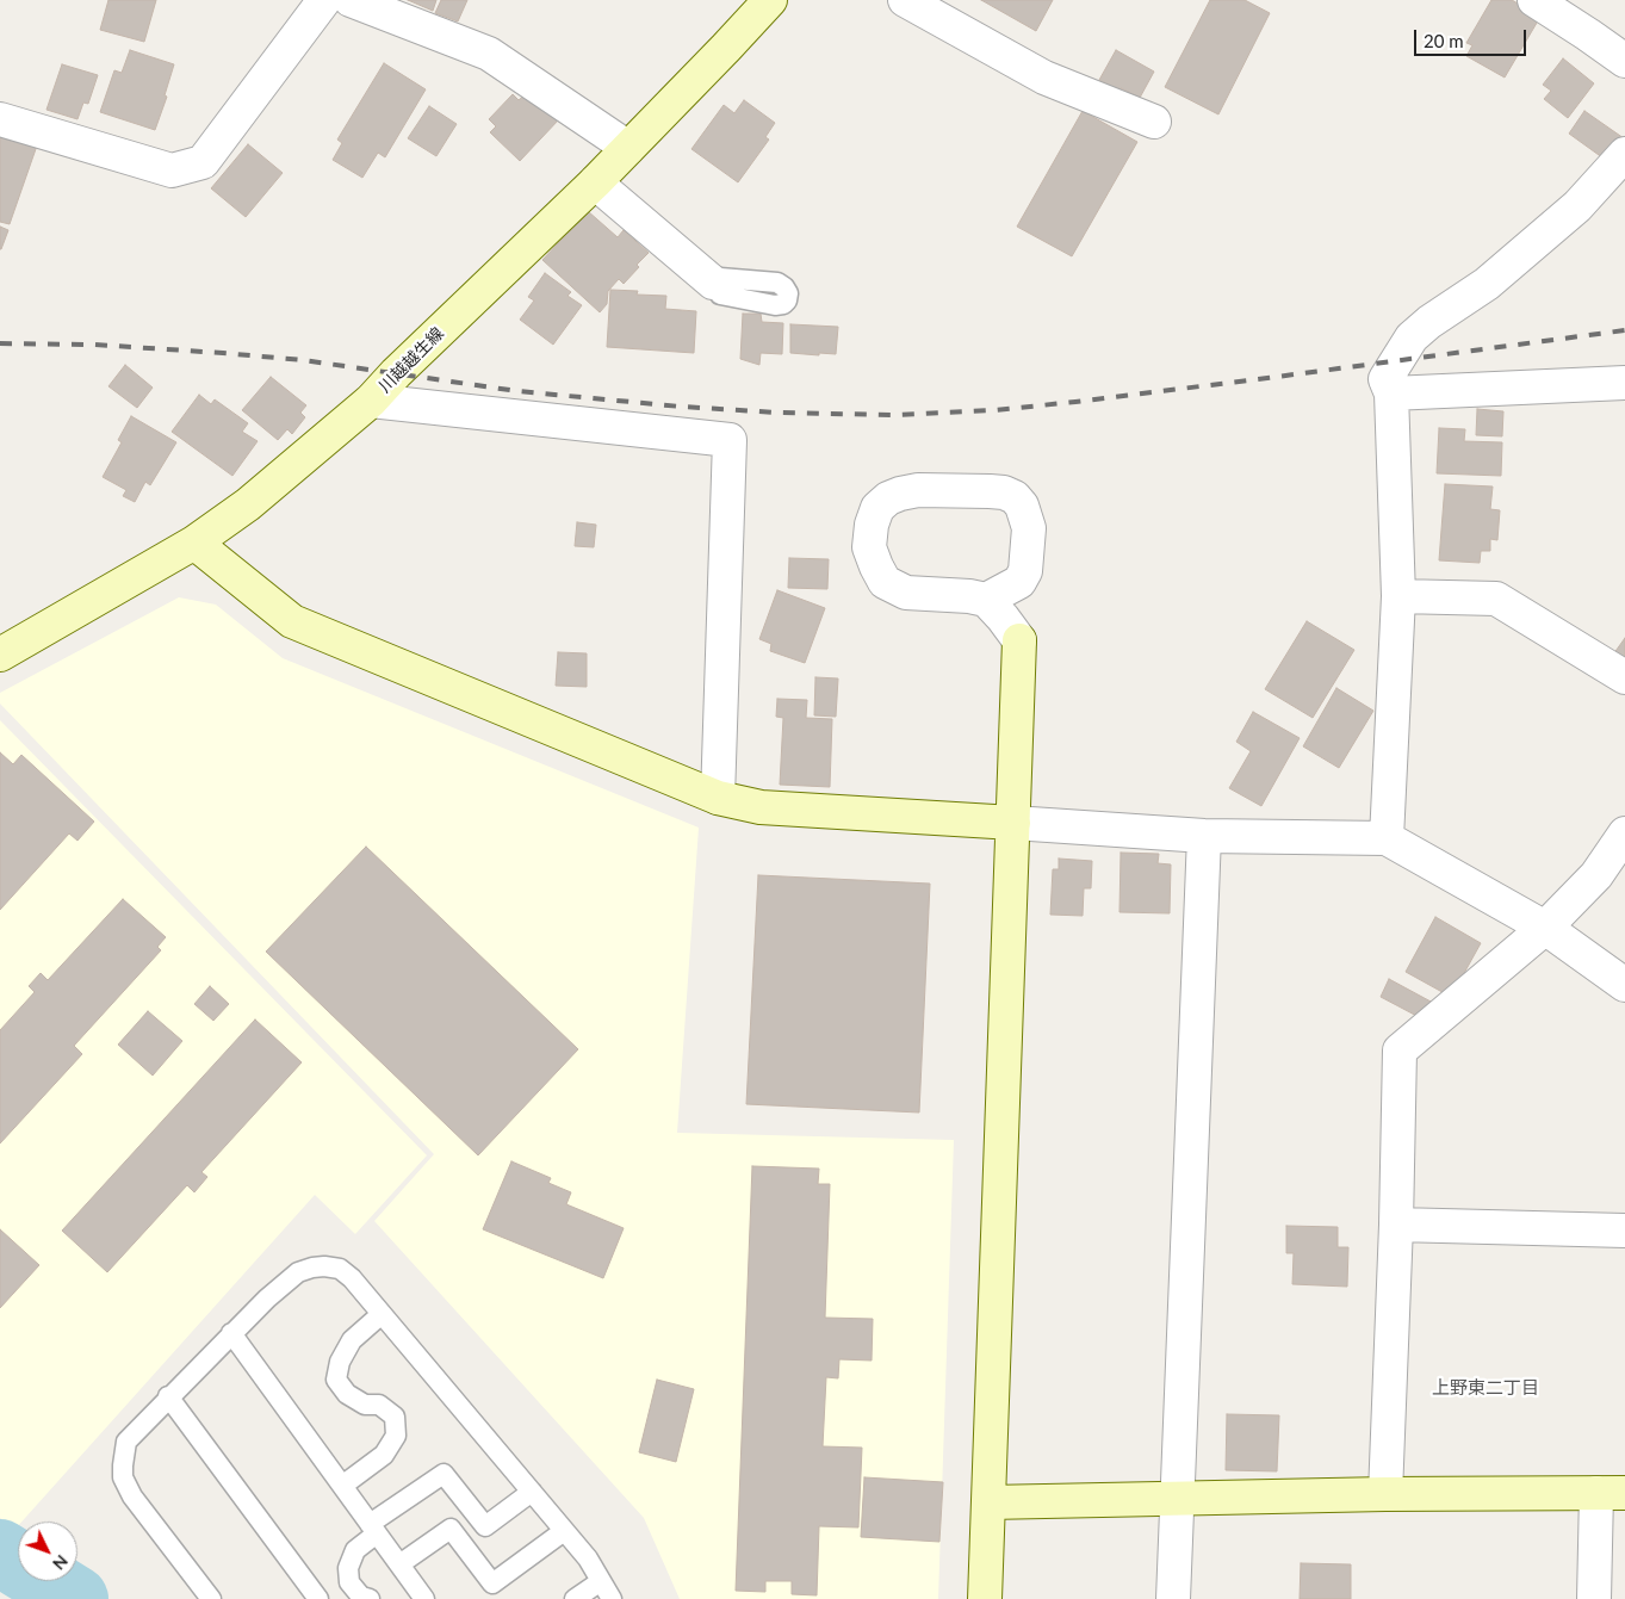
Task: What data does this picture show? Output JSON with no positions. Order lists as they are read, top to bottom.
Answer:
{
  "streets": {
    "street": ["川越越生線"]
  },
  "districts": ["上野東二丁目"],
  "scale_bar": "20 m",
  "north": "bottom right"
}
